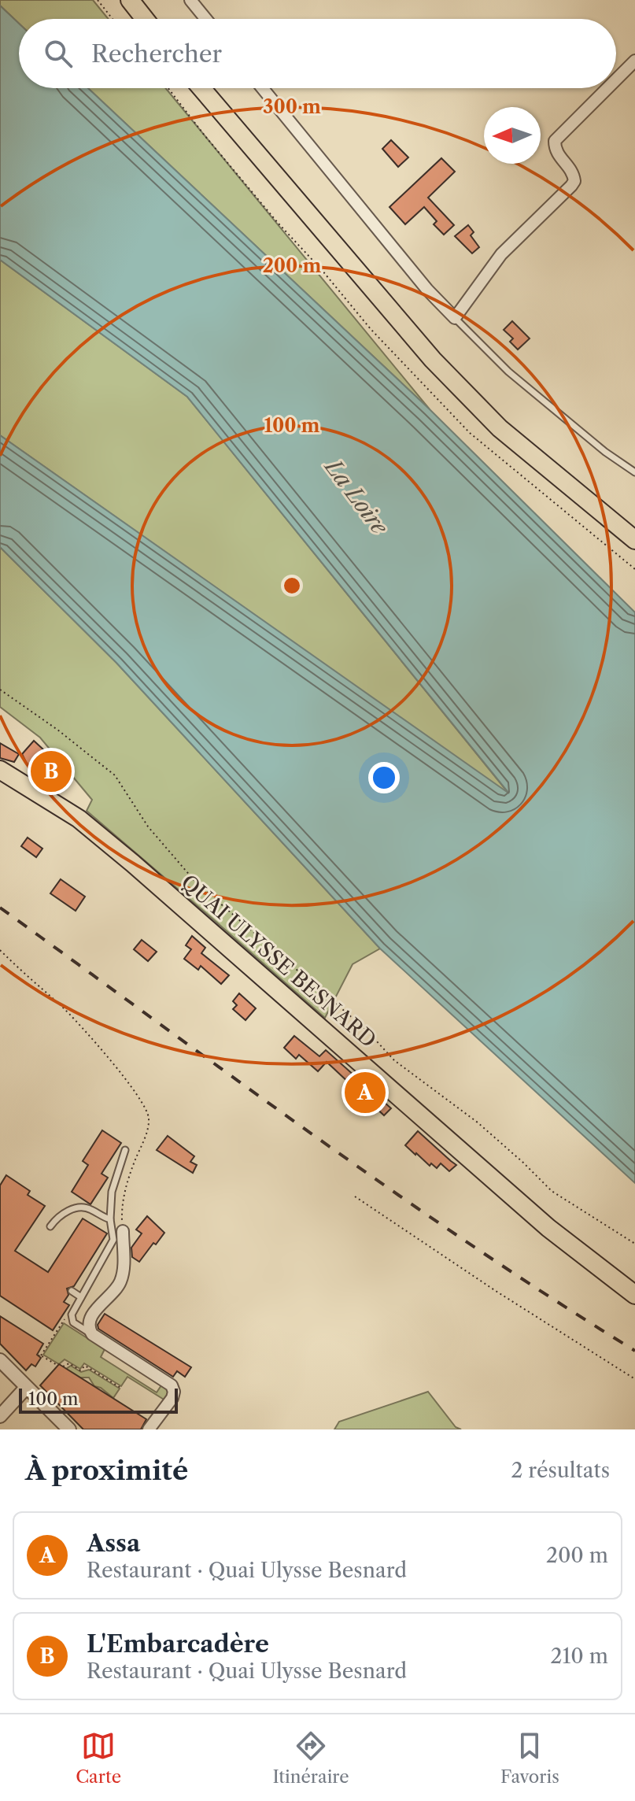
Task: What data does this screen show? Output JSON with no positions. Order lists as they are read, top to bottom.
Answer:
{
  "streets": {
    "main road": ["QUAI ULYSSE BESNARD"]
  },
  "water": ["La Loire"],
  "scale_bar": "100 m",
  "north": "left",
  "page": {
    "search": "Rechercher",
    "pins": ["B", "A"],
    "scale": "100 m",
    "heading": ["À proximité", "2 résultats"],
    "list": [
      {
        "mark": "A",
        "name": "Assa",
        "note": "Restaurant · Quai Ulysse Besnard",
        "value": "200 m"
      },
      {
        "mark": "B",
        "name": "L'Embarcadère",
        "note": "Restaurant · Quai Ulysse Besnard",
        "value": "210 m"
      }
    ],
    "nav": ["Carte", "Itinéraire", "Favoris"]
  },
  "rings": ["300 m", "200 m", "100 m"]
}
